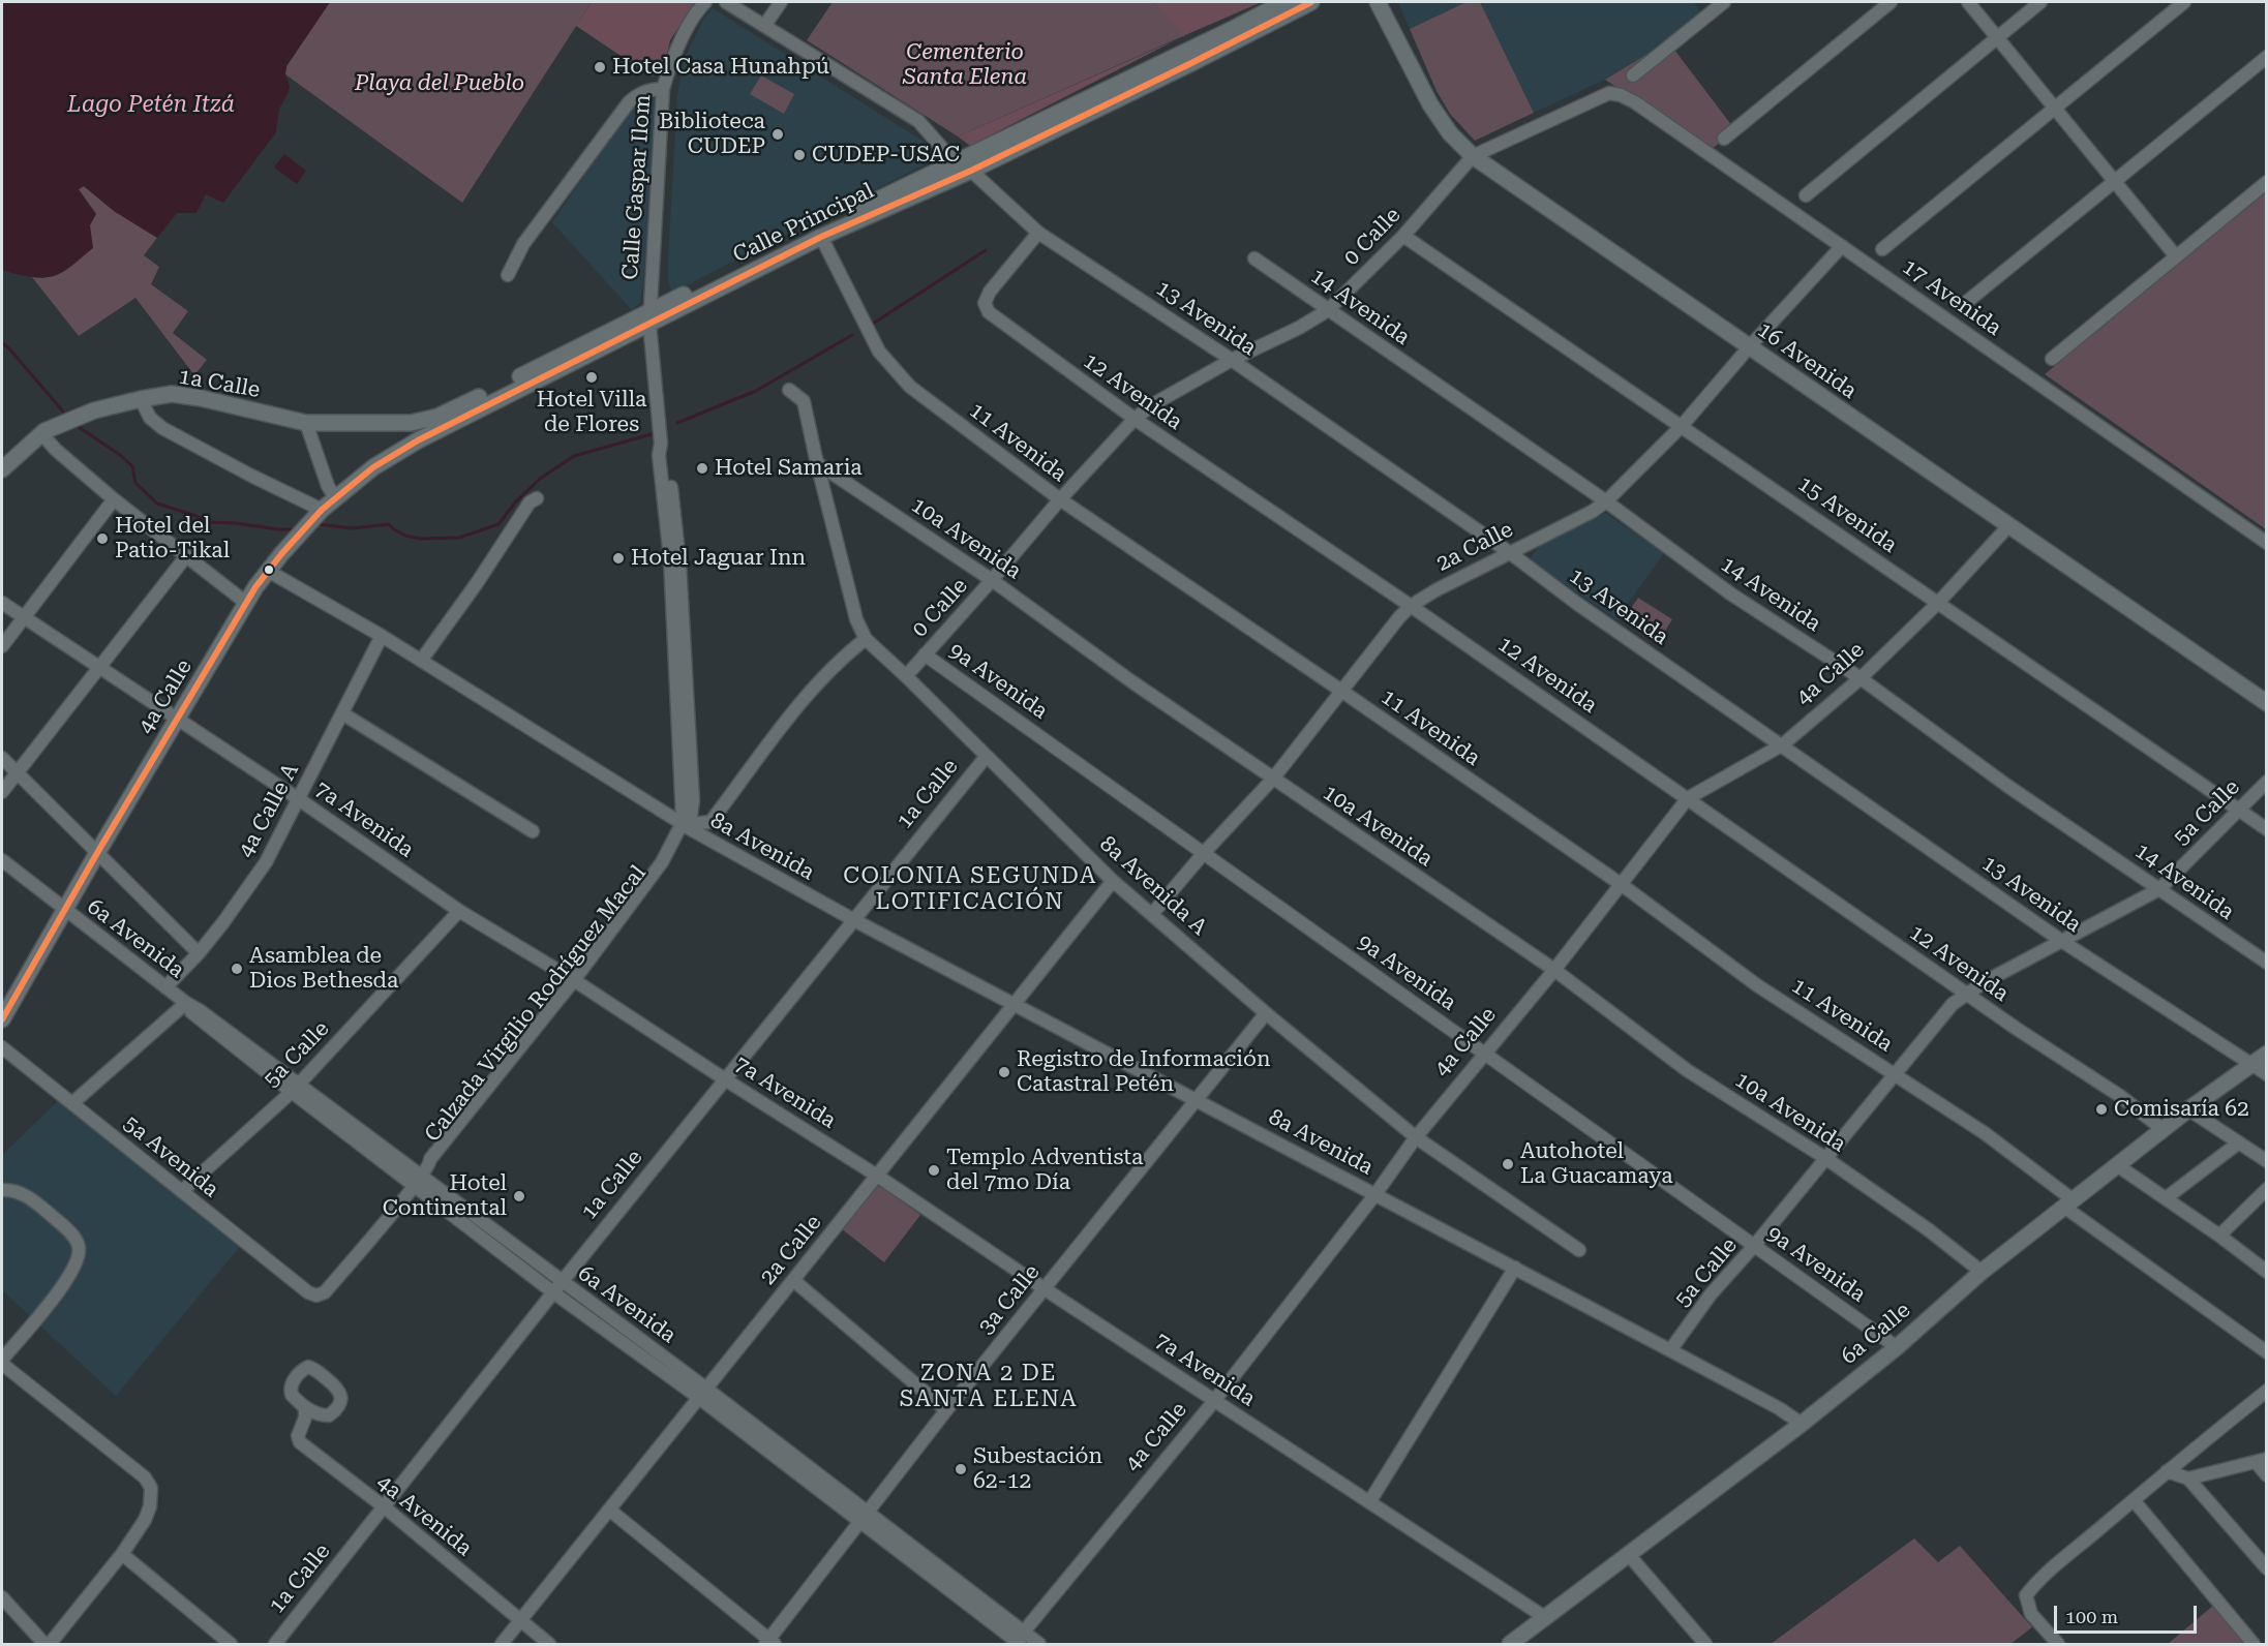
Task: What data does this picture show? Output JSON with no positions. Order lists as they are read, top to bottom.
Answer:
{
  "streets": {
    "main road": [
      "Calle Principal",
      "16 Avenida",
      "1a Calle",
      "4a Calle",
      "6a Calle"
    ],
    "street": [
      "Calle Gaspar Ilom",
      "0 Calle",
      "17 Avenida",
      "14 Avenida",
      "13 Avenida",
      "12 Avenida",
      "11 Avenida",
      "15 Avenida",
      "10a Avenida",
      "2a Calle",
      "9a Avenida",
      "4a Calle A",
      "5a Calle",
      "7a Avenida",
      "8a Avenida",
      "8a Avenida A",
      "6a Avenida",
      "Calzada Virgilio Rodríguez Macal",
      "5a Avenida",
      "3a Calle",
      "4a Avenida"
    ]
  },
  "crossings": [
    ["Calle Gaspar Ilom", "Calle Principal"],
    ["Calle Gaspar Ilom", "Calzada Virgilio Rodríguez Macal"],
    ["Calle Principal", "13 Avenida"],
    ["Calle Principal", "1a Calle"],
    ["Calle Principal", "11 Avenida"],
    ["Calle Principal", "4a Calle"],
    ["Calle Principal", "Calzada Virgilio Rodríguez Macal"],
    ["0 Calle", "17 Avenida"],
    ["0 Calle", "14 Avenida"],
    ["0 Calle", "13 Avenida"],
    ["0 Calle", "16 Avenida"],
    ["0 Calle", "12 Avenida"],
    ["0 Calle", "11 Avenida"],
    ["0 Calle", "15 Avenida"],
    ["0 Calle", "10a Avenida"],
    ["0 Calle", "9a Avenida"],
    ["0 Calle", "8a Avenida A"],
    ["17 Avenida", "2a Calle"],
    ["14 Avenida", "2a Calle"],
    ["14 Avenida", "4a Calle"],
    ["14 Avenida", "5a Calle"],
    ["13 Avenida", "12 Avenida"],
    ["13 Avenida", "2a Calle"],
    ["13 Avenida", "4a Calle"],
    ["13 Avenida", "5a Calle"],
    ["13 Avenida", "6a Calle"],
    ["16 Avenida", "2a Calle"],
    ["16 Avenida", "4a Calle"],
    ["1a Calle", "7a Avenida"],
    ["1a Calle", "8a Avenida"],
    ["1a Calle", "8a Avenida A"],
    ["1a Calle", "6a Avenida"],
    ["1a Calle", "4a Avenida"],
    ["12 Avenida", "2a Calle"],
    ["12 Avenida", "4a Calle"],
    ["12 Avenida", "5a Calle"],
    ["12 Avenida", "6a Calle"],
    ["11 Avenida", "2a Calle"],
    ["11 Avenida", "4a Calle"],
    ["11 Avenida", "5a Calle"],
    ["11 Avenida", "6a Calle"],
    ["15 Avenida", "2a Calle"],
    ["15 Avenida", "4a Calle"],
    ["15 Avenida", "5a Calle"],
    ["10a Avenida", "2a Calle"],
    ["10a Avenida", "4a Calle"],
    ["10a Avenida", "5a Calle"],
    ["10a Avenida", "8a Avenida A"],
    ["10a Avenida", "6a Calle"],
    ["2a Calle", "9a Avenida"],
    ["2a Calle", "7a Avenida"],
    ["2a Calle", "8a Avenida"],
    ["2a Calle", "8a Avenida A"],
    ["2a Calle", "6a Avenida"],
    ["2a Calle", "4a Avenida"],
    ["4a Calle", "9a Avenida"],
    ["4a Calle", "7a Avenida"],
    ["4a Calle", "8a Avenida"],
    ["4a Calle", "8a Avenida A"],
    ["4a Calle", "6a Avenida"],
    ["9a Avenida", "5a Calle"],
    ["9a Avenida", "6a Calle"],
    ["4a Calle A", "7a Avenida"],
    ["4a Calle A", "8a Avenida"],
    ["4a Calle A", "6a Avenida"],
    ["5a Calle", "7a Avenida"],
    ["5a Calle", "8a Avenida"],
    ["5a Calle", "6a Avenida"],
    ["5a Calle", "5a Avenida"],
    ["7a Avenida", "Calzada Virgilio Rodríguez Macal"],
    ["7a Avenida", "3a Calle"],
    ["7a Avenida", "6a Calle"],
    ["8a Avenida", "Calzada Virgilio Rodríguez Macal"],
    ["8a Avenida", "3a Calle"],
    ["8a Avenida", "6a Calle"],
    ["8a Avenida A", "3a Calle"],
    ["6a Avenida", "Calzada Virgilio Rodríguez Macal"],
    ["6a Avenida", "3a Calle"],
    ["Calzada Virgilio Rodríguez Macal", "5a Avenida"]
  ],
  "districts": ["COLONIA SEGUNDA LOTIFICACIÓN", "ZONA 2 DE SANTA ELENA"],
  "water": ["Lago Petén Itzá"],
  "parks": ["Cementerio Santa Elena", "Playa del Pueblo"],
  "places": [
    "Hotel Casa Hunahpú",
    "Biblioteca CUDEP",
    "CUDEP-USAC",
    "Hotel Villa de Flores",
    "Hotel Samaria",
    "Hotel del Patio-Tikal",
    "Hotel Jaguar Inn",
    "Asamblea de Dios Bethesda",
    "Registro de Información Catastral Petén",
    "Comisaría 62",
    "Autohotel La Guacamaya",
    "Templo Adventista del 7mo Día",
    "Hotel Continental",
    "Subestación 62-12"
  ],
  "scale_bar": "100 m"
}
